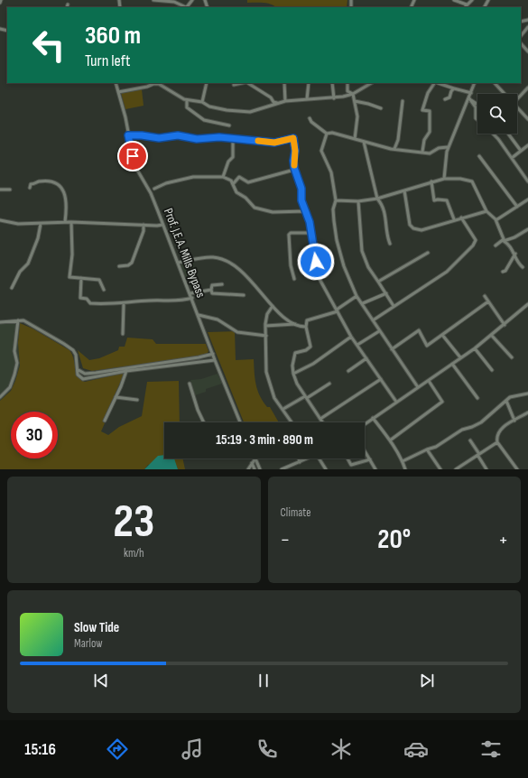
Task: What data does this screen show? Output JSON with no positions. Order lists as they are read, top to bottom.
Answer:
{
  "streets": {
    "street": ["Prof. J.E.A. Mills Bypass"]
  },
  "page": {
    "turn": ["360 m", "Turn left"],
    "limit": "30",
    "trip": "15:19 · 3 min · 890 m",
    "tile": [
      ["23", "km/h"],
      "Climate"
    ],
    "heat": ["−", "20°", "+"],
    "song": ["Slow Tide", "Marlow"],
    "tabs": "15:16"
  }
}
